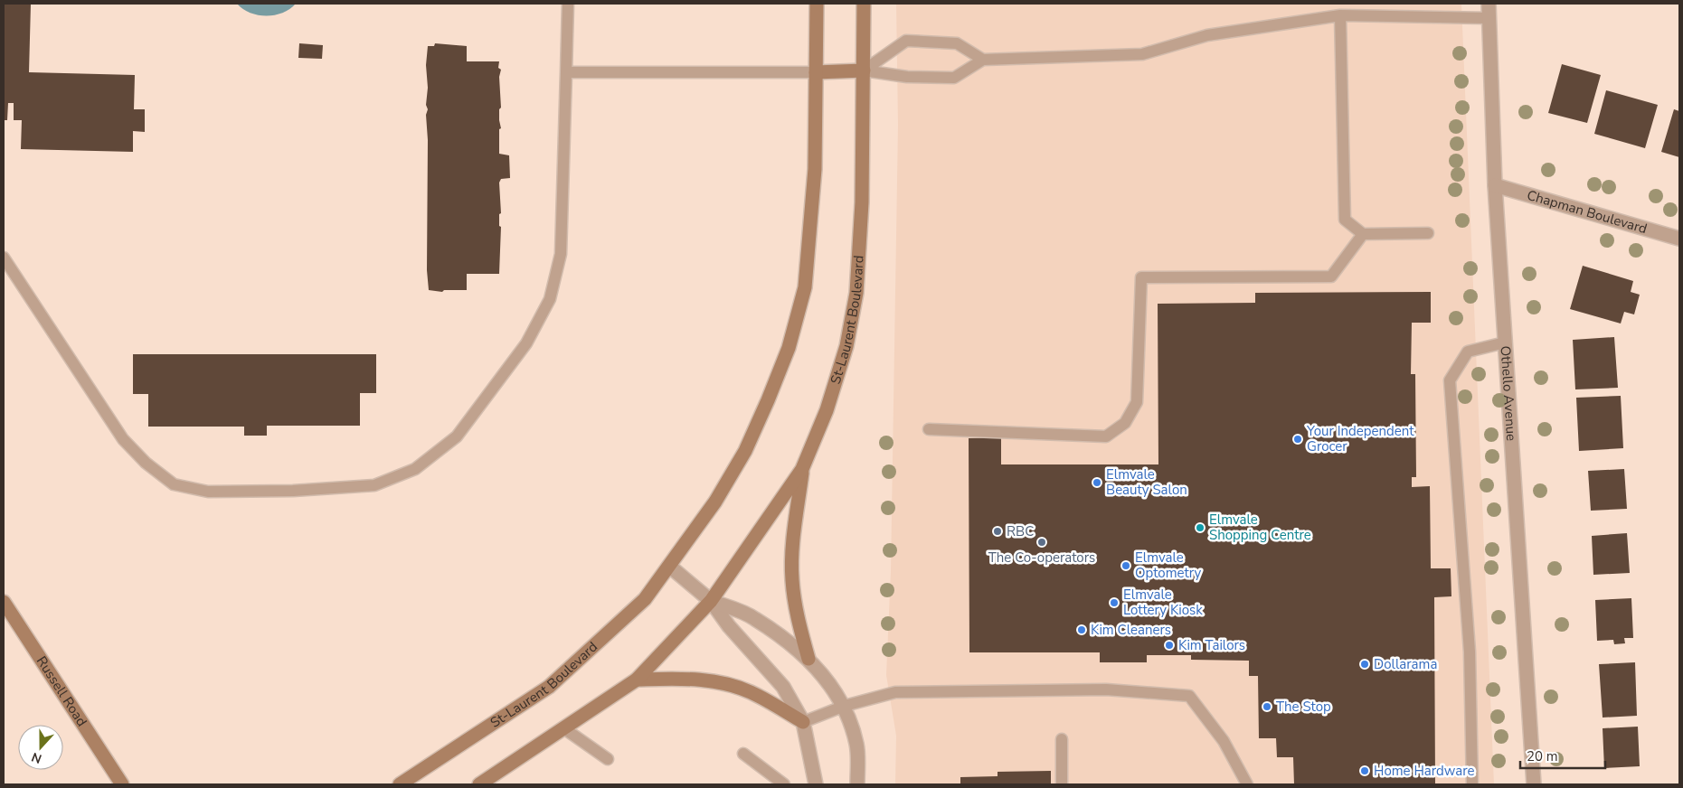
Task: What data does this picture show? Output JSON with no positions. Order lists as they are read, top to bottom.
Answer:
{
  "streets": {
    "street": [
      "Chapman Boulevard",
      "St-Laurent Boulevard",
      "Othello Avenue",
      "Russell Road"
    ]
  },
  "crossings": [
    ["Chapman Boulevard", "Othello Avenue"]
  ],
  "places": [
    "Your Independent Grocer",
    "Elmvale Beauty Salon",
    "Elmvale Shopping Centre",
    "RBC",
    "The Co-operators",
    "Elmvale Optometry",
    "Elmvale Lottery Kiosk",
    "Kim Cleaners",
    "Kim Tailors",
    "Dollarama",
    "The Stop",
    "Home Hardware"
  ],
  "scale_bar": "20 m",
  "north": "bottom"
}
